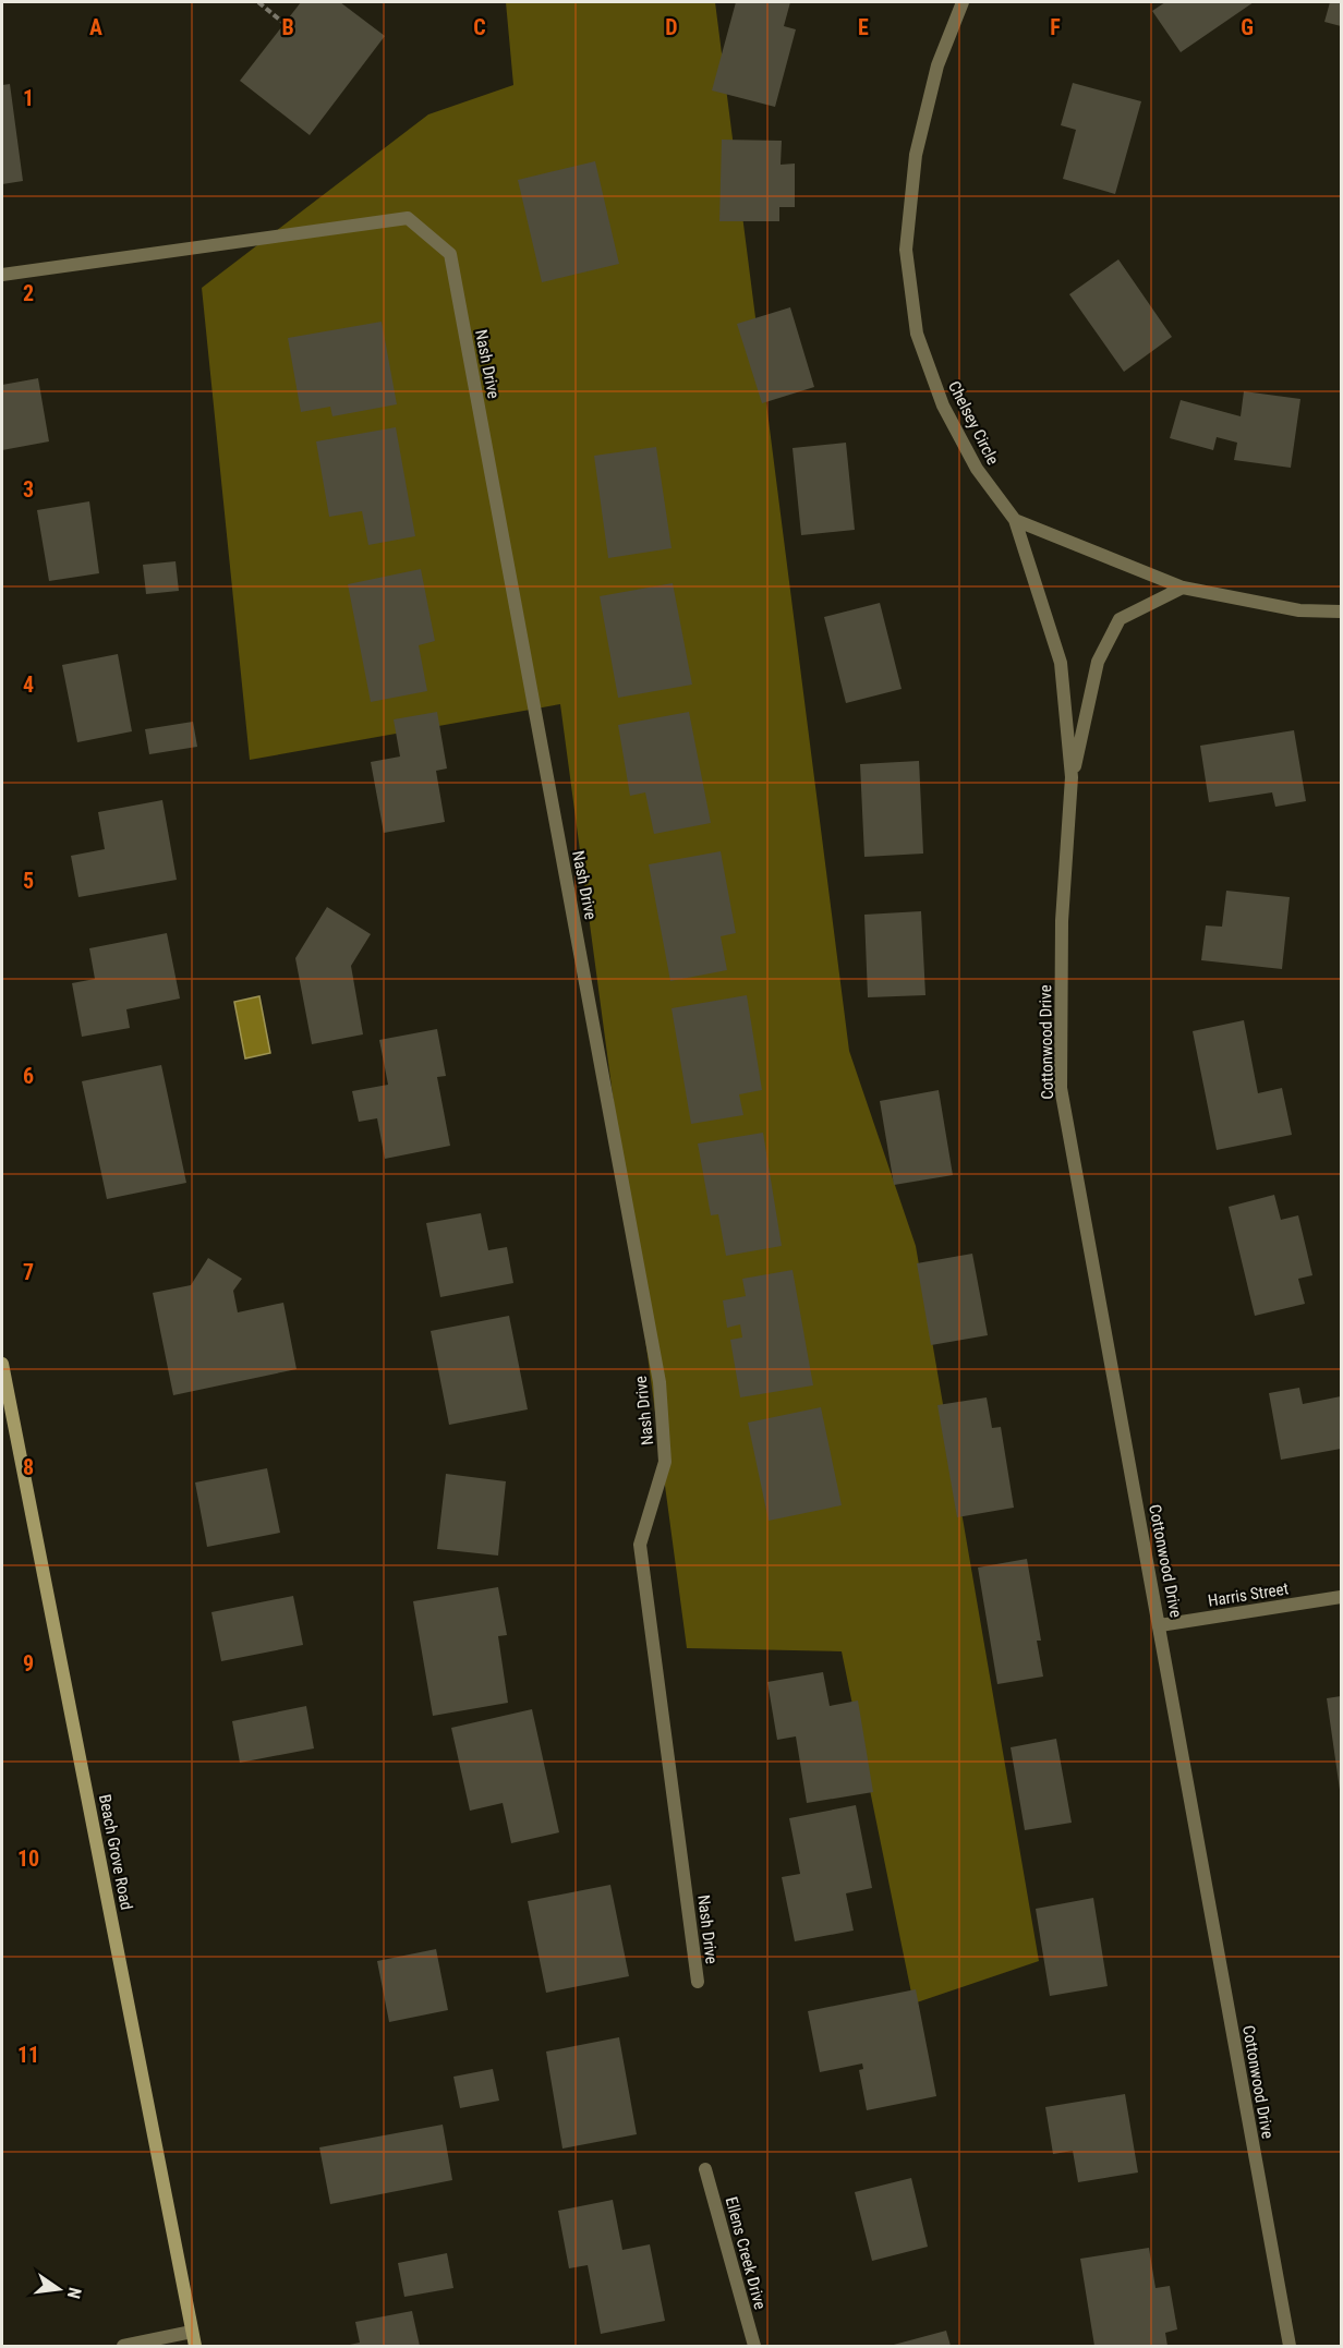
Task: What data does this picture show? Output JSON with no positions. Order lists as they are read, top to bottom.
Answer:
{
  "streets": {
    "street": [
      "Nash Drive",
      "Chelsey Circle",
      "Cottonwood Drive",
      "Harris Street",
      "Beach Grove Road",
      "Ellens Creek Drive"
    ]
  },
  "crossings": [
    ["Chelsey Circle", "Cottonwood Drive"],
    ["Cottonwood Drive", "Harris Street"]
  ],
  "north": "right",
  "grid": {
    "columns": [
      "A",
      "B",
      "C",
      "D",
      "E",
      "F",
      "G"
    ],
    "rows": [
      "1",
      "2",
      "3",
      "4",
      "5",
      "6",
      "7",
      "8",
      "9",
      "10",
      "11"
    ]
  }
}
